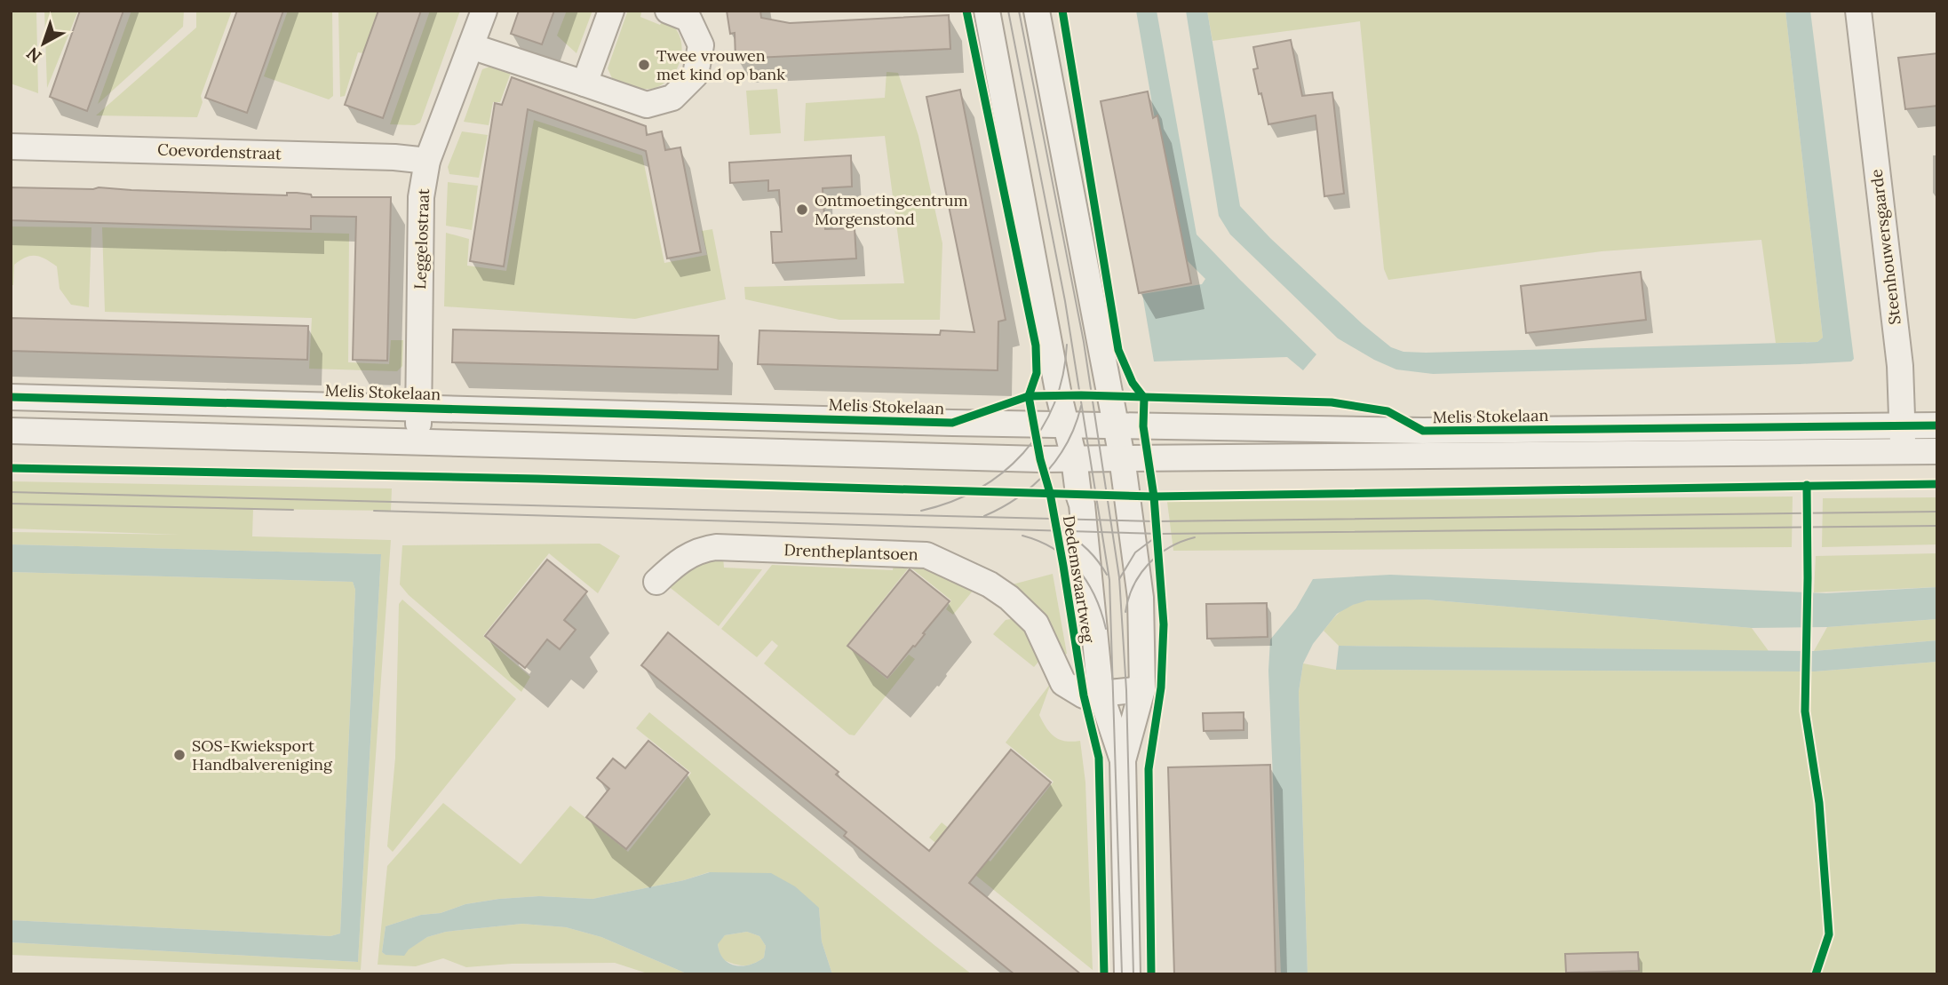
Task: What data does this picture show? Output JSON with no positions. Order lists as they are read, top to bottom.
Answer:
{
  "streets": {
    "street": [
      "Coevordenstraat",
      "Leggelostraat",
      "Steenhouwersgaarde",
      "Melis Stokelaan",
      "Drentheplantsoen",
      "Dedemsvaartweg"
    ]
  },
  "crossings": [
    ["Coevordenstraat", "Leggelostraat"],
    ["Leggelostraat", "Melis Stokelaan"],
    ["Steenhouwersgaarde", "Melis Stokelaan"],
    ["Melis Stokelaan", "Dedemsvaartweg"],
    ["Drentheplantsoen", "Dedemsvaartweg"]
  ],
  "places": ["Twee vrouwen met kind op bank", "Ontmoetingcentrum Morgenstond", "SOS-Kwieksport Handbalvereniging"],
  "north": "bottom left"
}
